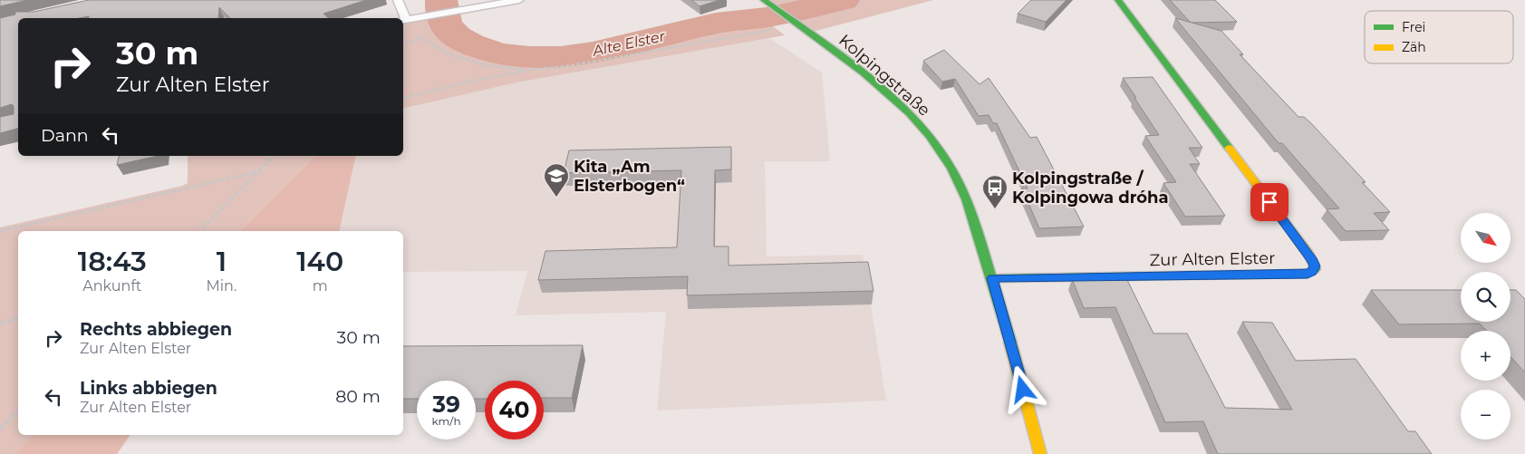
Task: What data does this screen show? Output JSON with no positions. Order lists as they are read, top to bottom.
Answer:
{
  "streets": {
    "street": ["Kolpingstraße", "Zur Alten Elster"]
  },
  "crossings": [
    ["Kolpingstraße", "Zur Alten Elster"]
  ],
  "water": ["Alte Elster"],
  "places": {
    "school or university": ["Kita „Am Elsterbogen“"],
    "bus stop": ["Kolpingstraße / Kolpingowa dróha"]
  },
  "legend": ["Frei", "Zäh"],
  "north": "bottom right",
  "page": {
    "turn": ["30 m", "Zur Alten Elster"],
    "then": "Dann",
    "map_buttons": ["+", "−"],
    "eta": [
      "18:43",
      "Ankunft",
      "1",
      "Min.",
      "140",
      "m"
    ],
    "list": [
      {
        "name": "Rechts abbiegen",
        "note": "Zur Alten Elster",
        "value": "30 m"
      },
      {
        "name": "Links abbiegen",
        "note": "Zur Alten Elster",
        "value": "80 m"
      }
    ],
    "speed": "39 km/h",
    "limit": "40"
  }
}
